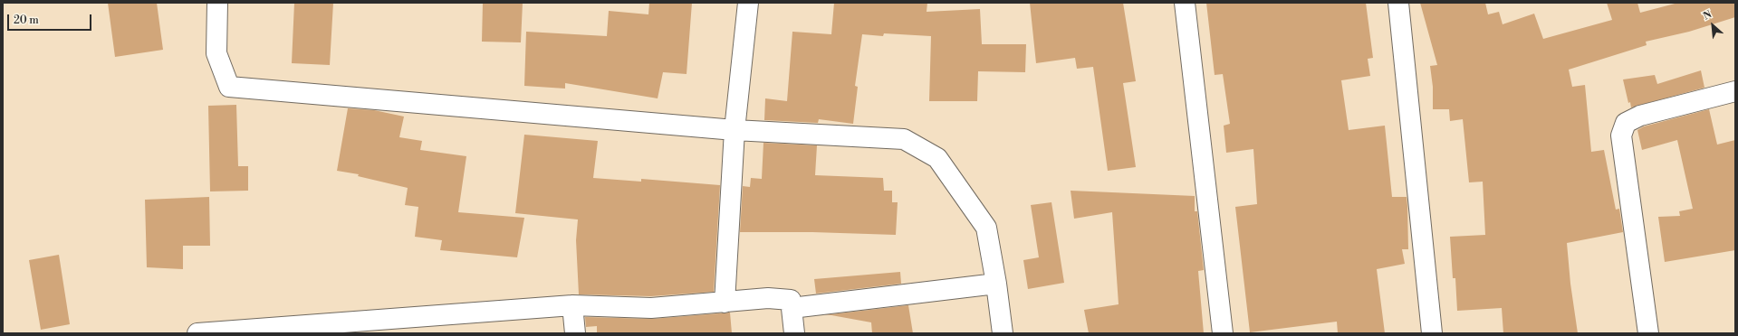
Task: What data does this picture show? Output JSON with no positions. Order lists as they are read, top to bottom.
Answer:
{
  "scale_bar": "20 m",
  "north": "top left"
}
